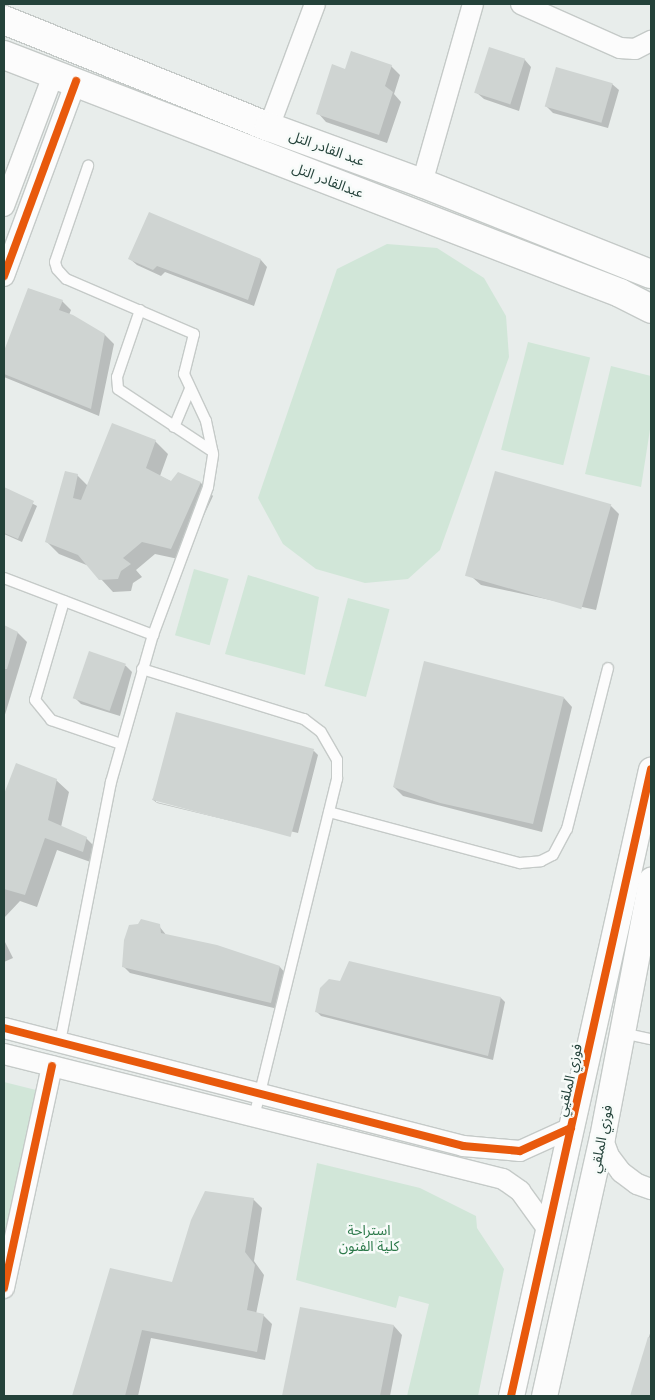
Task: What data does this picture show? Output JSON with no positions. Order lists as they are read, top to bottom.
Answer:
{
  "streets": {
    "main road": ["عبد القادر التل", "عبدالقادر التل"],
    "street": ["فوزي الملقيي", "فوزي الملقي"]
  },
  "parks": ["استراحة كلية الفنون"]
}
